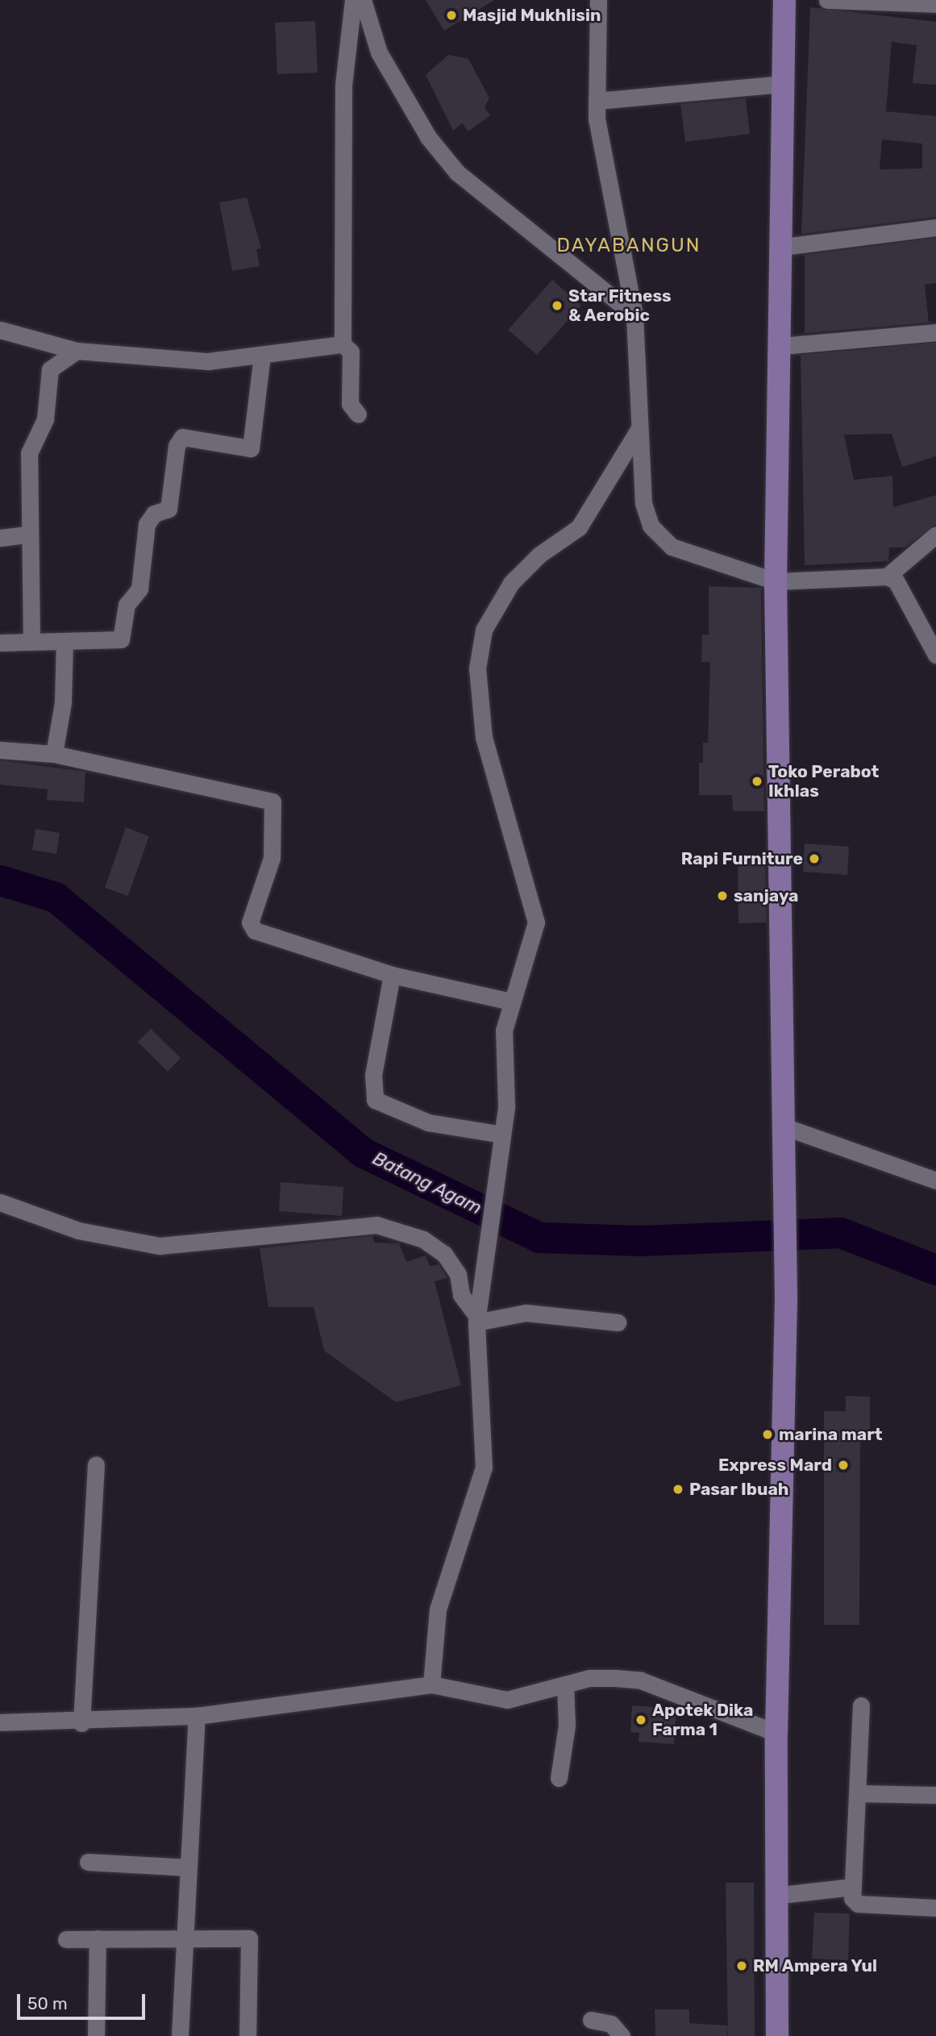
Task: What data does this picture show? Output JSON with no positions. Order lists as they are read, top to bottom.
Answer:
{
  "districts": ["DAYABANGUN"],
  "water": ["Batang Agam"],
  "places": [
    "Masjid Mukhlisin",
    "Star Fitness & Aerobic",
    "Toko Perabot Ikhlas",
    "Rapi Furniture",
    "sanjaya",
    "marina mart",
    "Express Mard",
    "Pasar Ibuah",
    "Apotek Dika Farma 1",
    "RM Ampera Yul"
  ],
  "scale_bar": "50 m"
}
